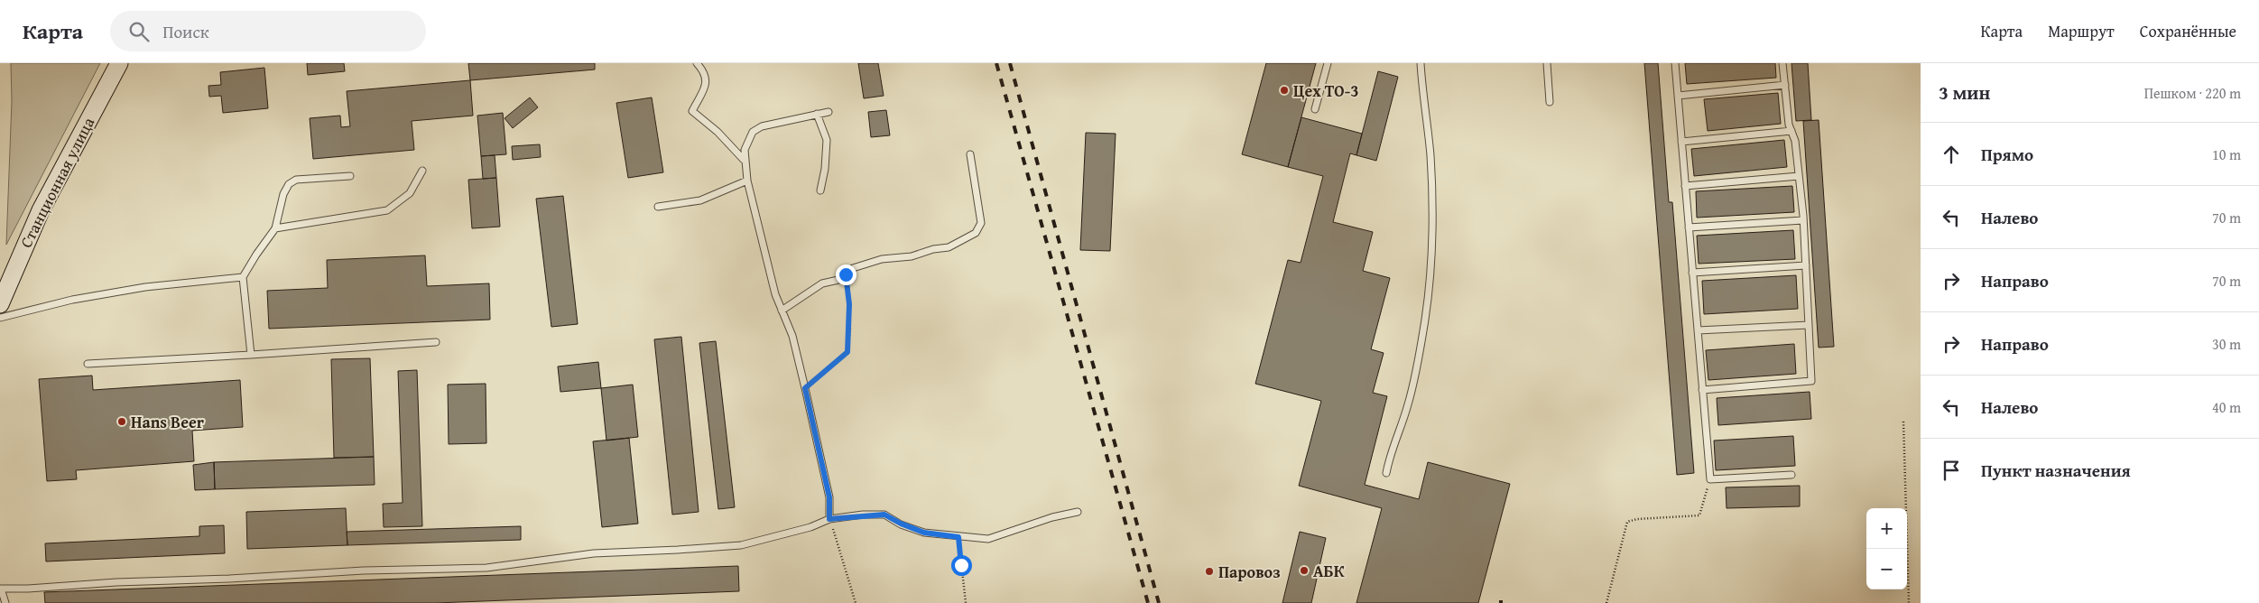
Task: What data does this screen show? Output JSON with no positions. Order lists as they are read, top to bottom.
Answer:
{
  "streets": {
    "main road": ["Станционная улица"]
  },
  "places": [
    "Цех ТО-3",
    "Hans Beer",
    "АБК",
    "Паровоз"
  ],
  "page": {
    "header": "Карта",
    "search": "Поиск",
    "nav": ["Карта", "Маршрут", "Сохранённые"],
    "heading": ["3 мин", "Пешком · 220 m"],
    "list": [
      ["Прямо", "10 m"],
      ["Налево", "70 m"],
      ["Направо", "70 m"],
      ["Направо", "30 m"],
      ["Налево", "40 m"],
      "Пункт назначения"
    ],
    "map_buttons": ["+", "−"]
  }
}
